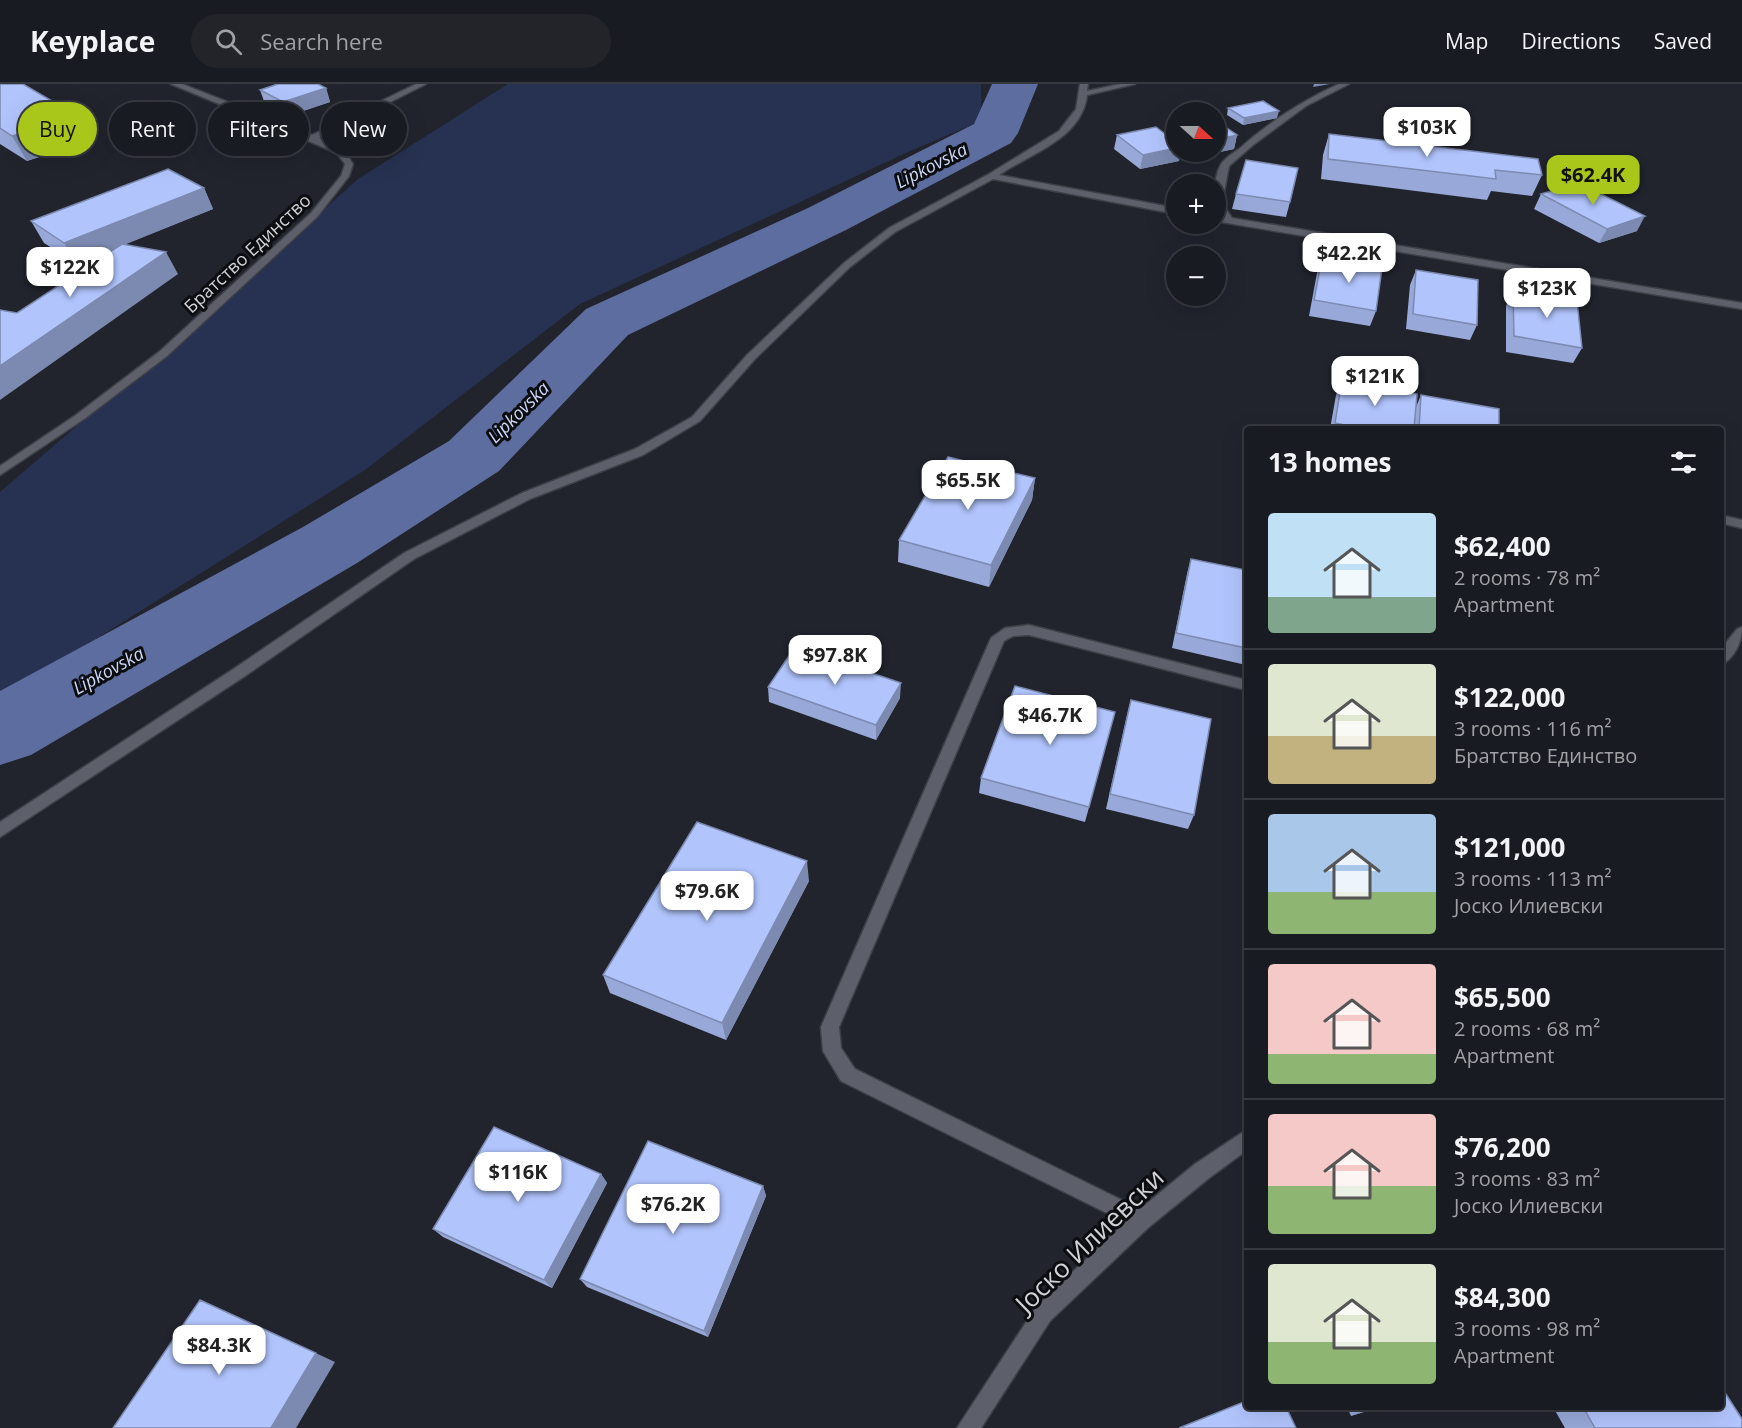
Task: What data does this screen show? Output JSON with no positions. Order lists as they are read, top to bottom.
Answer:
{
  "streets": {
    "street": ["Братство Единство", "Јоско Илиевски"]
  },
  "water": ["Lipkovska"],
  "north": "right",
  "page": {
    "header": "Keyplace",
    "search": "Search here",
    "nav": ["Map", "Directions", "Saved"],
    "map_buttons": ["+", "−"],
    "chip": [
      "Buy",
      "Rent",
      "Filters",
      "New"
    ],
    "price": [
      "$103K",
      "$62.4K",
      "$42.2K",
      "$122K",
      "$123K",
      "$121K",
      "$65.5K",
      "$97.8K",
      "$46.7K",
      "$79.6K",
      "$116K",
      "$76.2K",
      "$84.3K"
    ],
    "heading": "13 homes",
    "list": [
      {
        "name": "$62,400",
        "note": "2 rooms · 78 m² · Apartment"
      },
      {
        "name": "$122,000",
        "note": "3 rooms · 116 m² · Братство Единство"
      },
      {
        "name": "$121,000",
        "note": "3 rooms · 113 m² · Јоско Илиевски"
      },
      {
        "name": "$65,500",
        "note": "2 rooms · 68 m² · Apartment"
      },
      {
        "name": "$76,200",
        "note": "3 rooms · 83 m² · Јоско Илиевски"
      },
      {
        "name": "$84,300",
        "note": "3 rooms · 98 m² · Apartment"
      }
    ]
  }
}
